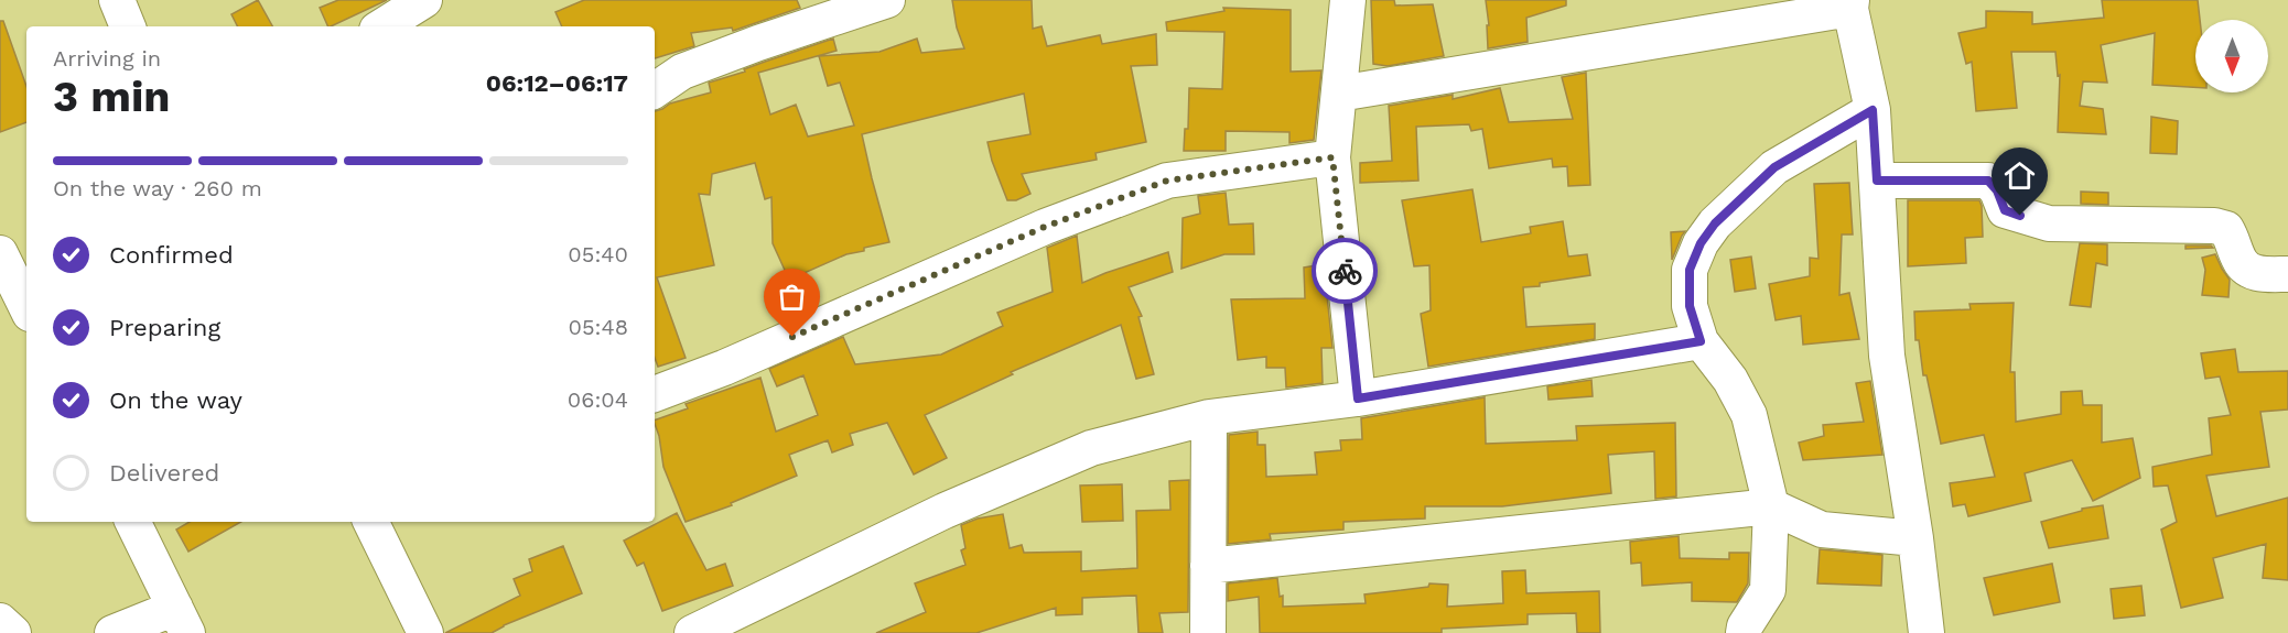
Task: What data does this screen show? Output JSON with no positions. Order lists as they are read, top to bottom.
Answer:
{
  "north": "bottom",
  "page": {
    "heading": ["3 min", "Arriving in", "06:12–06:17"],
    "bar": "On the way · 260 m",
    "list": [
      ["Confirmed", "05:40"],
      ["Preparing", "05:48"],
      ["On the way", "06:04"],
      "Delivered"
    ]
  }
}
